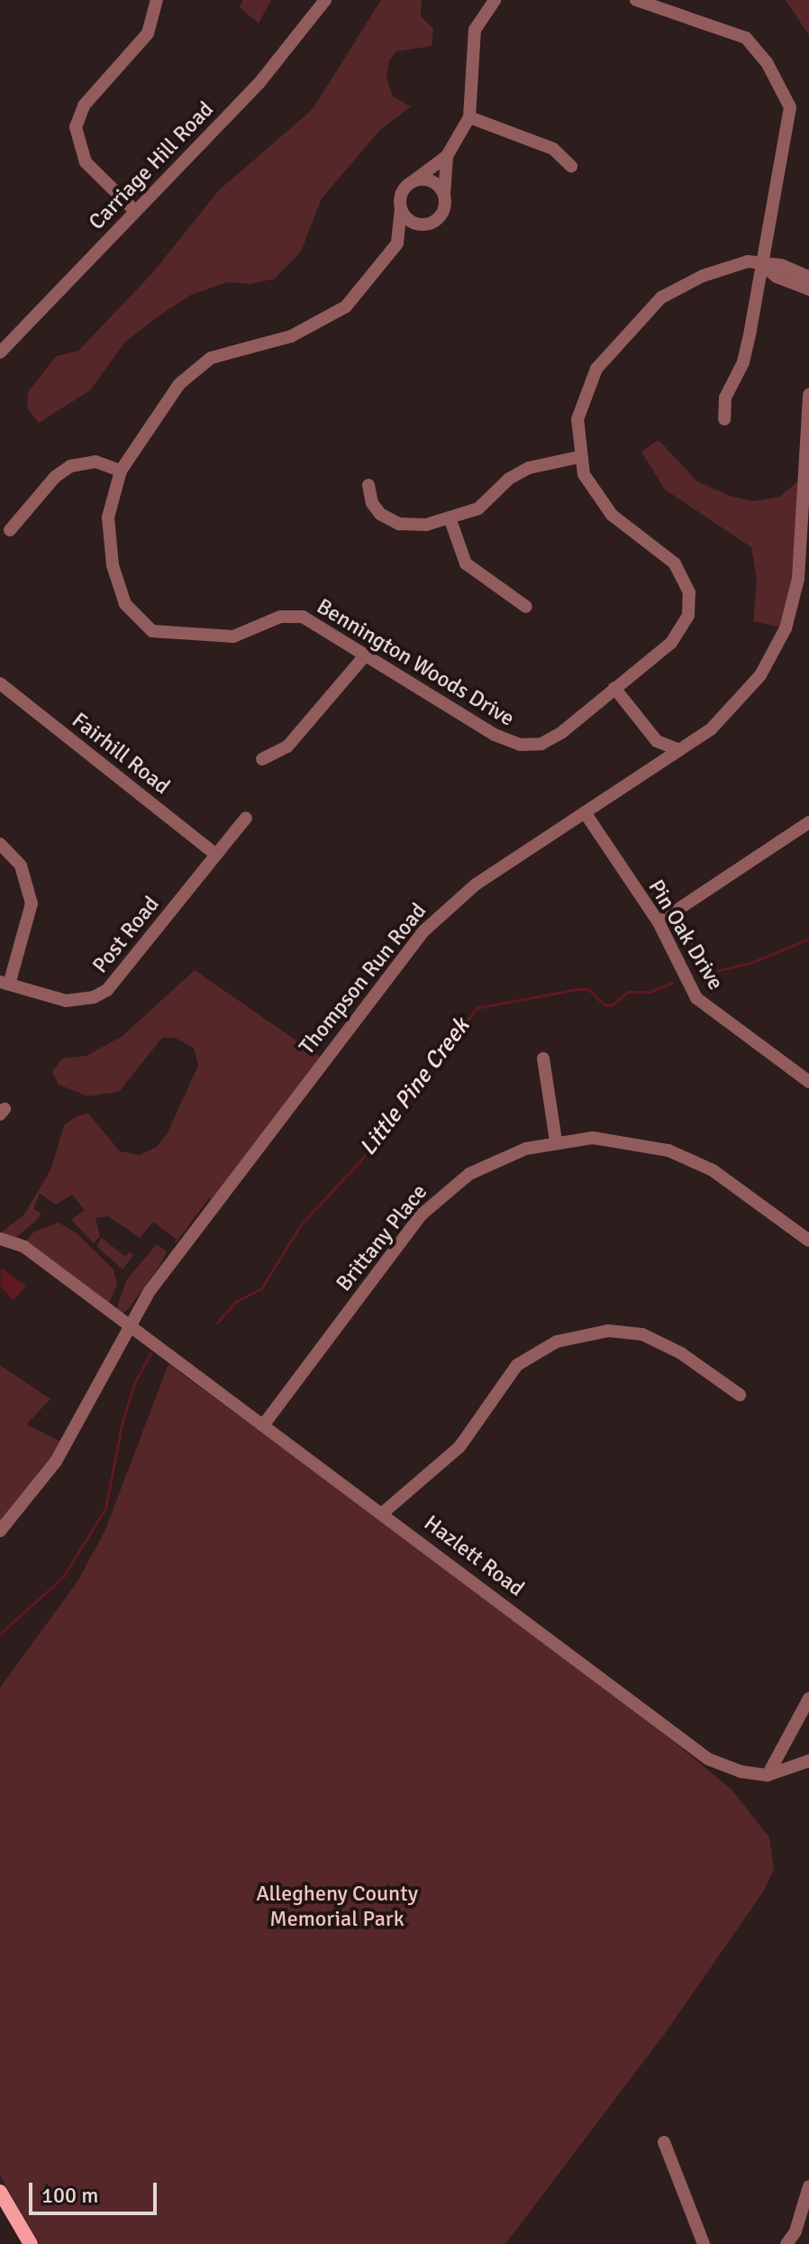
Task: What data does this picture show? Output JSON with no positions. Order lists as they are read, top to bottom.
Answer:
{
  "streets": {
    "street": [
      "Carriage Hill Road",
      "Bennington Woods Drive",
      "Fairhill Road",
      "Post Road",
      "Pin Oak Drive",
      "Thompson Run Road",
      "Brittany Place",
      "Hazlett Road"
    ]
  },
  "crossings": [
    ["Fairhill Road", "Post Road"],
    ["Pin Oak Drive", "Thompson Run Road"],
    ["Thompson Run Road", "Hazlett Road"],
    ["Brittany Place", "Hazlett Road"]
  ],
  "water": ["Little Pine Creek"],
  "parks": ["Allegheny County Memorial Park"],
  "scale_bar": "100 m"
}
